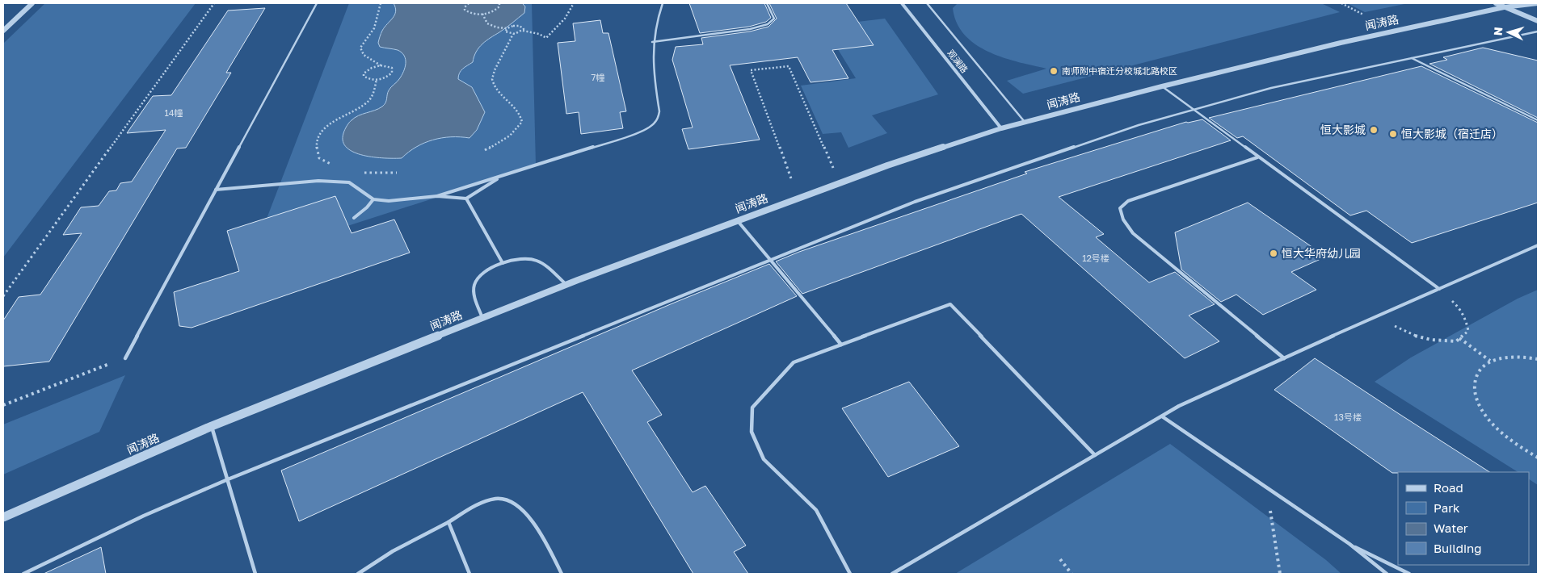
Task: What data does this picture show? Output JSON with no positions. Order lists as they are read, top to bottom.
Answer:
{
  "streets": {
    "street": ["闻涛路", "观澜路"]
  },
  "crossings": [
    ["闻涛路", "观澜路"]
  ],
  "places": [
    "南师附中宿迁分校城北路校区",
    "恒大影城",
    "恒大影城（宿迁店）",
    "恒大华府幼儿园"
  ],
  "house_numbers": [
    "7幢",
    "14幢",
    "12号楼",
    "13号楼"
  ],
  "legend": [
    "Road",
    "Park",
    "Water",
    "Building"
  ],
  "north": "left"
}
